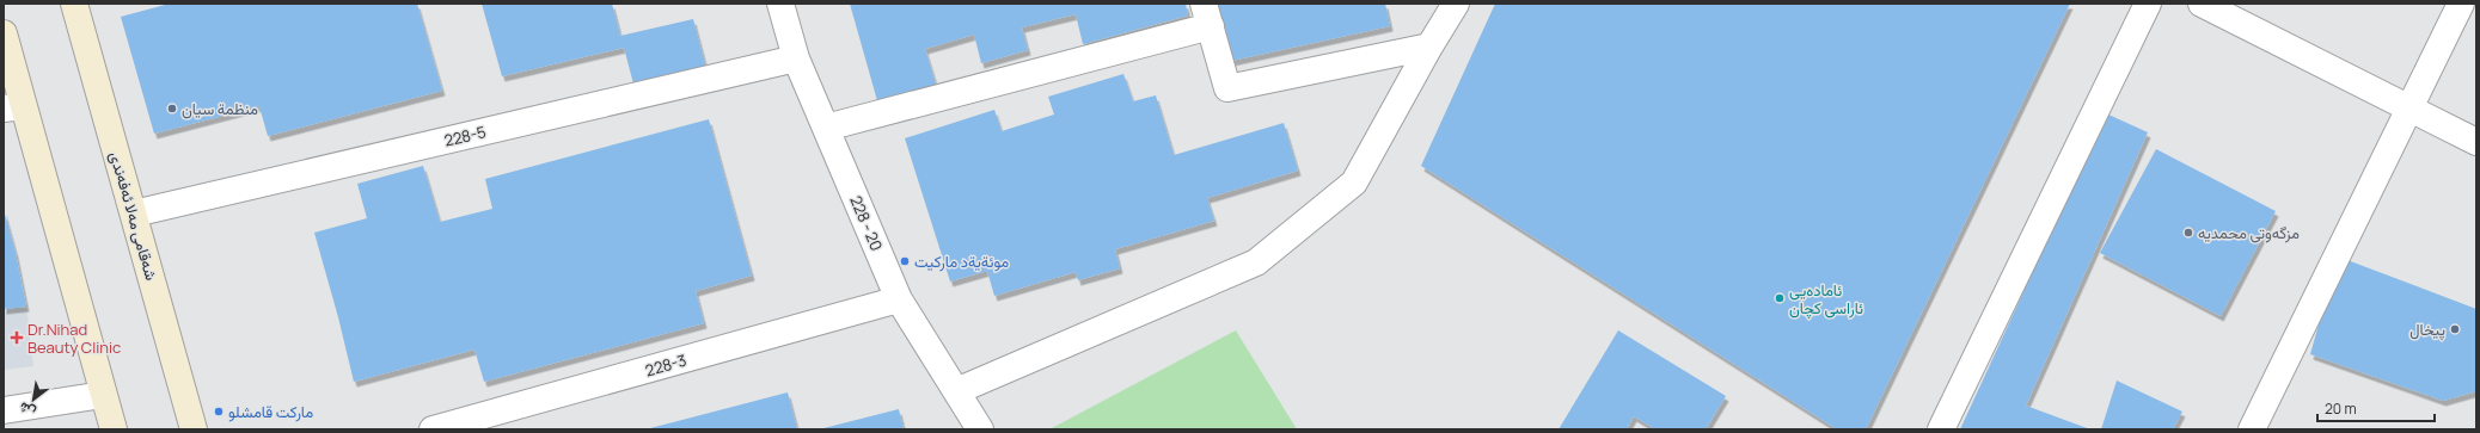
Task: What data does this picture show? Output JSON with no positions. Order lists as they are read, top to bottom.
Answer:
{
  "streets": {
    "main road": ["شەقامی مەلا ئەفەندی"],
    "street": ["228-5", "228 - 20", "228-3"]
  },
  "crossings": [
    ["228-5", "شەقامی مەلا ئەفەندی"],
    ["228-5", "228 - 20"],
    ["228 - 20", "228-3"]
  ],
  "places": {
    "other": [
      "منظمة سيان",
      "مزگەوتی محمدیە",
      "موئةيةد ماركيت",
      "ئامادەیی ئاراسی کچان",
      "پيخال",
      "ماركت قامشلو"
    ],
    "health": ["Dr.Nihad Beauty Clinic"]
  },
  "scale_bar": "20 m",
  "north": "bottom left"
}
